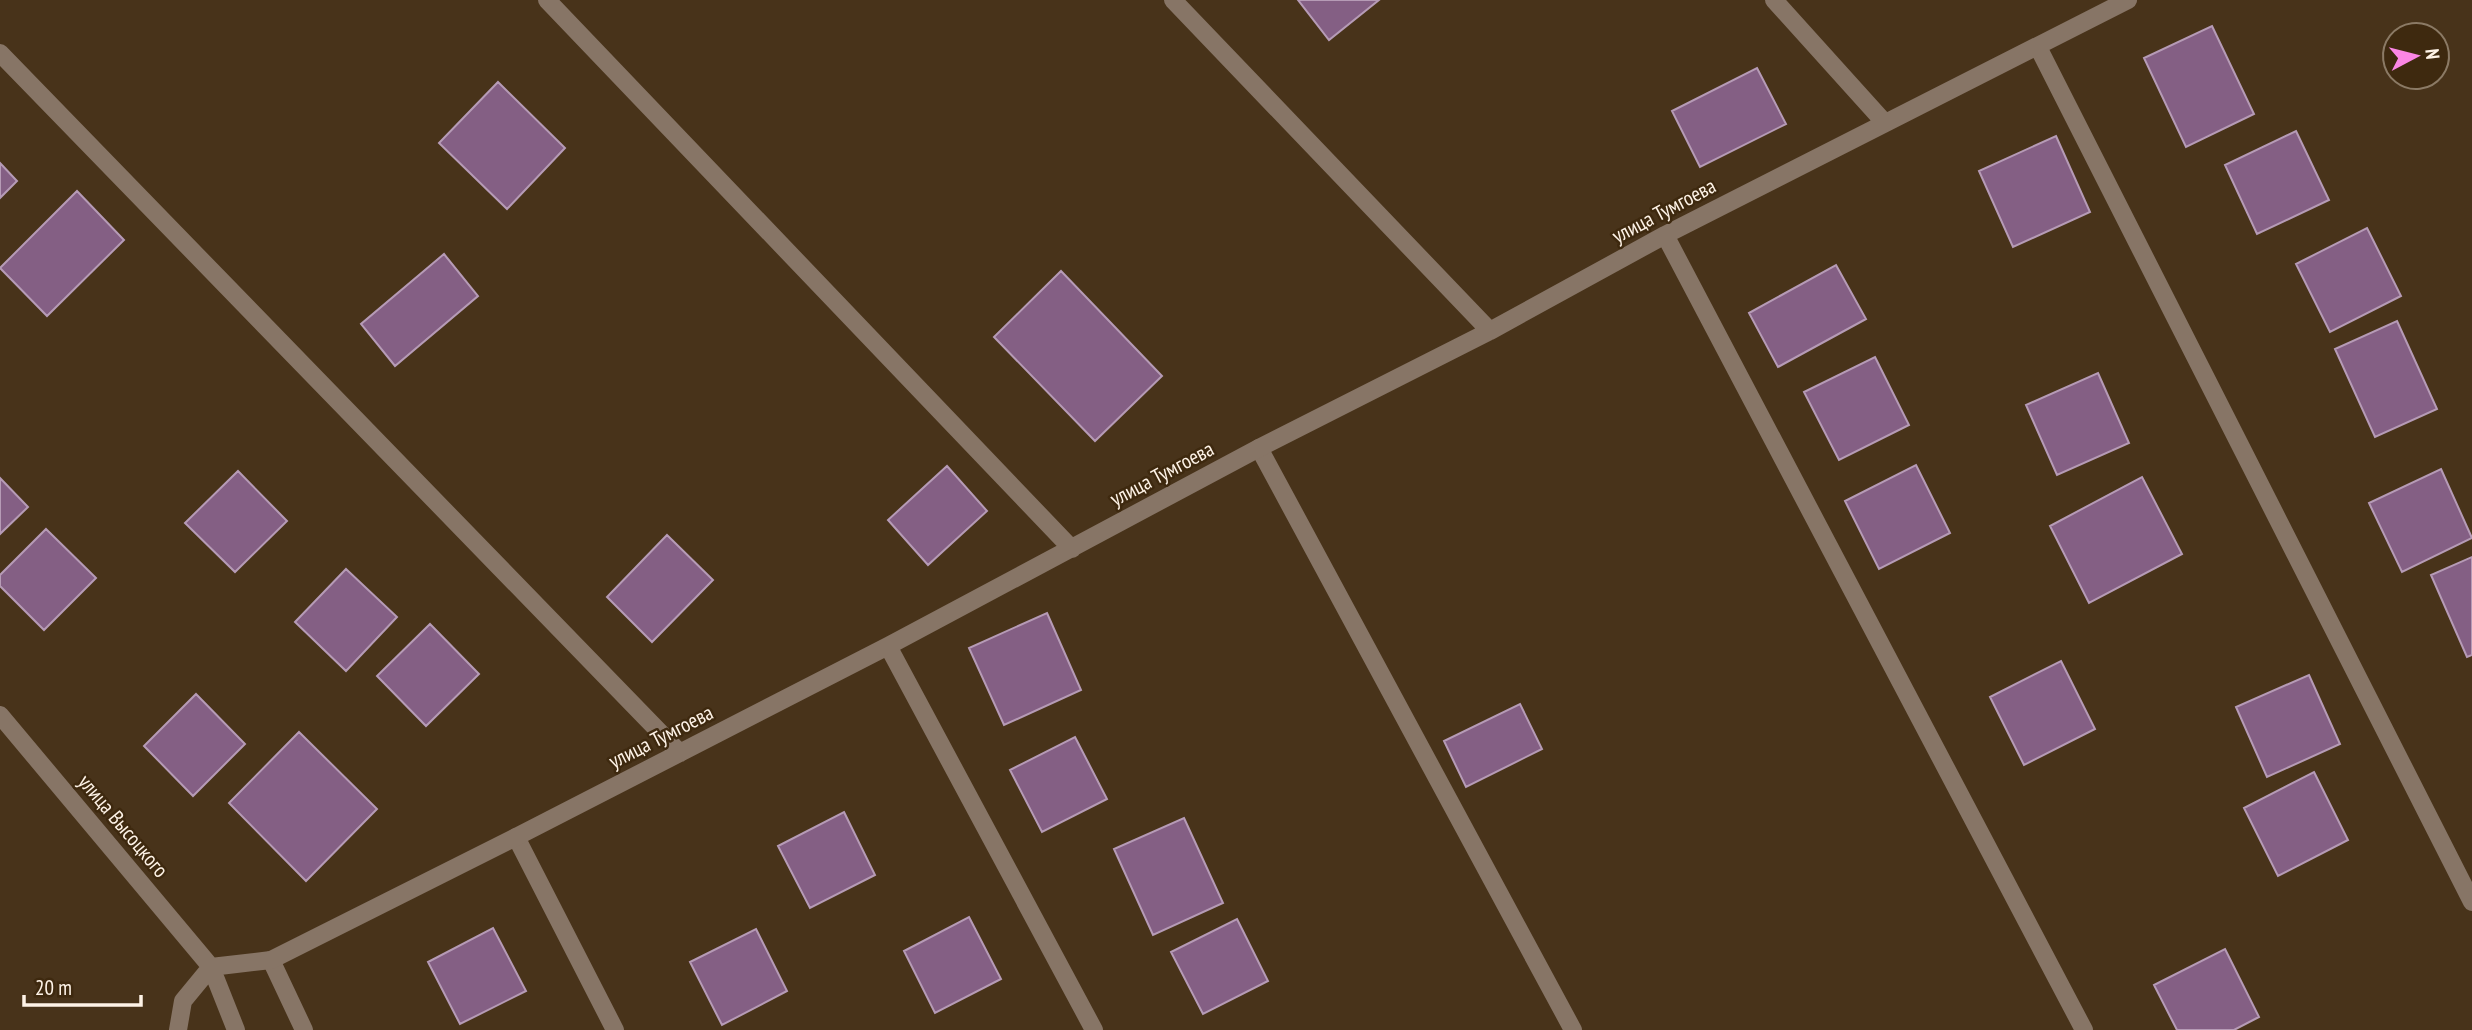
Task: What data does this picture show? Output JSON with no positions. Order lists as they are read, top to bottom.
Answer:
{
  "streets": {
    "street": ["улица Тумгоева", "улица Высоцкого"]
  },
  "crossings": [
    ["улица Тумгоева", "улица Высоцкого"]
  ],
  "scale_bar": "20 m",
  "north": "right"
}
